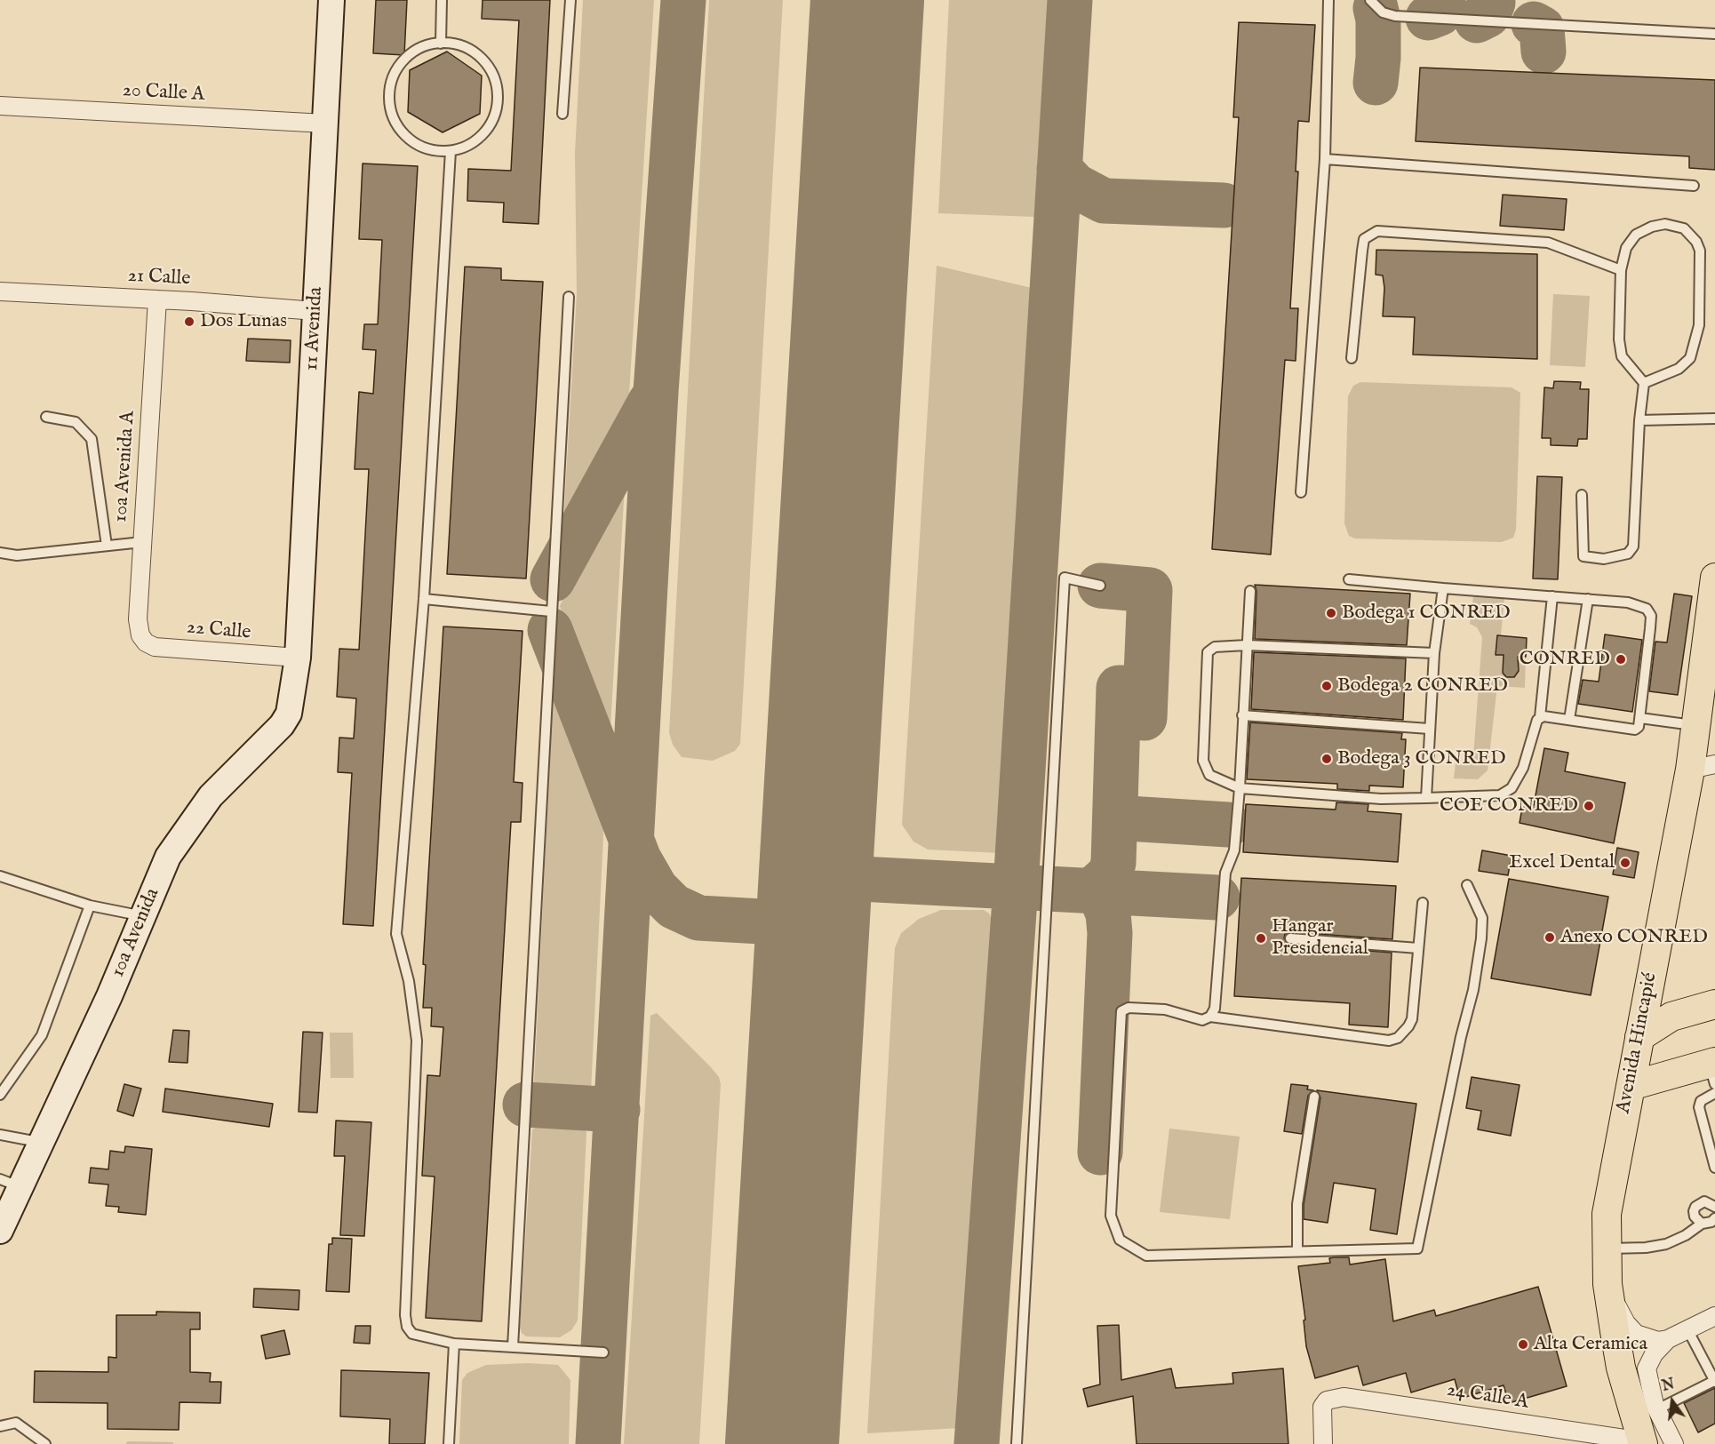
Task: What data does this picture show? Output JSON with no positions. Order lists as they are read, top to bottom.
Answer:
{
  "streets": {
    "main road": ["11 Avenida", "10a Avenida", "Avenida Hincapié"],
    "street": [
      "20 Calle A",
      "21 Calle",
      "10a Avenida A",
      "22 Calle",
      "24 Calle A"
    ]
  },
  "crossings": [
    ["20 Calle A", "11 Avenida"],
    ["21 Calle", "11 Avenida"],
    ["21 Calle", "10a Avenida A"],
    ["11 Avenida", "22 Calle"],
    ["11 Avenida", "10a Avenida"],
    ["10a Avenida A", "22 Calle"],
    ["22 Calle", "10a Avenida"],
    ["Avenida Hincapié", "24 Calle A"]
  ],
  "places": [
    "Dos Lunas",
    "Bodega 1 CONRED",
    "CONRED",
    "Bodega 2 CONRED",
    "Bodega 3 CONRED",
    "COE CONRED",
    "Excel Dental",
    "Anexo CONRED",
    "Hangar Presidencial",
    "Alta Ceramica"
  ],
  "north": "top"
}
